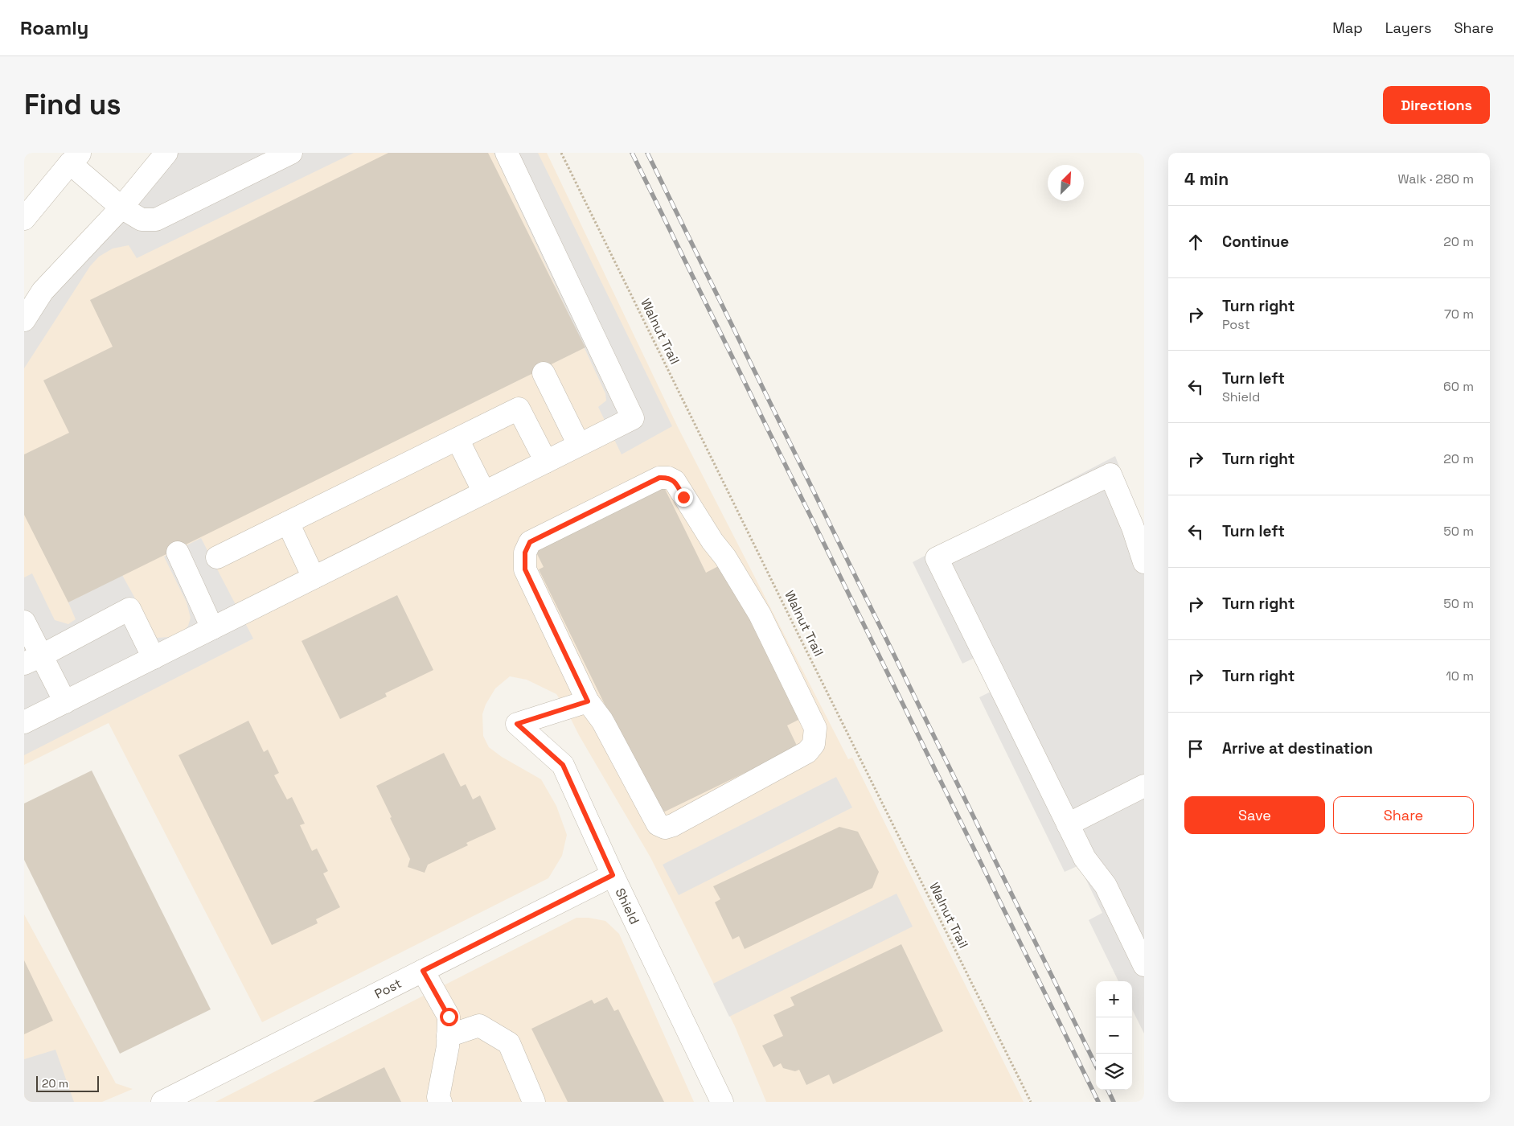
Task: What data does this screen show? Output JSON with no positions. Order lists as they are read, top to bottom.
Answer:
{
  "streets": {
    "street": ["Shield", "Post"],
    "path": ["Walnut Trail"]
  },
  "crossings": [
    ["Shield", "Post"]
  ],
  "scale_bar": "20 m",
  "north": "top right",
  "page": {
    "header": "Roamly",
    "nav": ["Map", "Layers", "Share"],
    "buttons": [
      "Directions",
      ["Save", "Share"]
    ],
    "title": "Find us",
    "heading": ["4 min", "Walk · 280 m"],
    "list": [
      ["Continue", "20 m"],
      ["Turn right", "Post", "70 m"],
      ["Turn left", "Shield", "60 m"],
      ["Turn right", "20 m"],
      ["Turn left", "50 m"],
      ["Turn right", "50 m"],
      ["Turn right", "10 m"],
      "Arrive at destination"
    ],
    "map_buttons": ["+", "−"],
    "scale": "20 m"
  }
}
